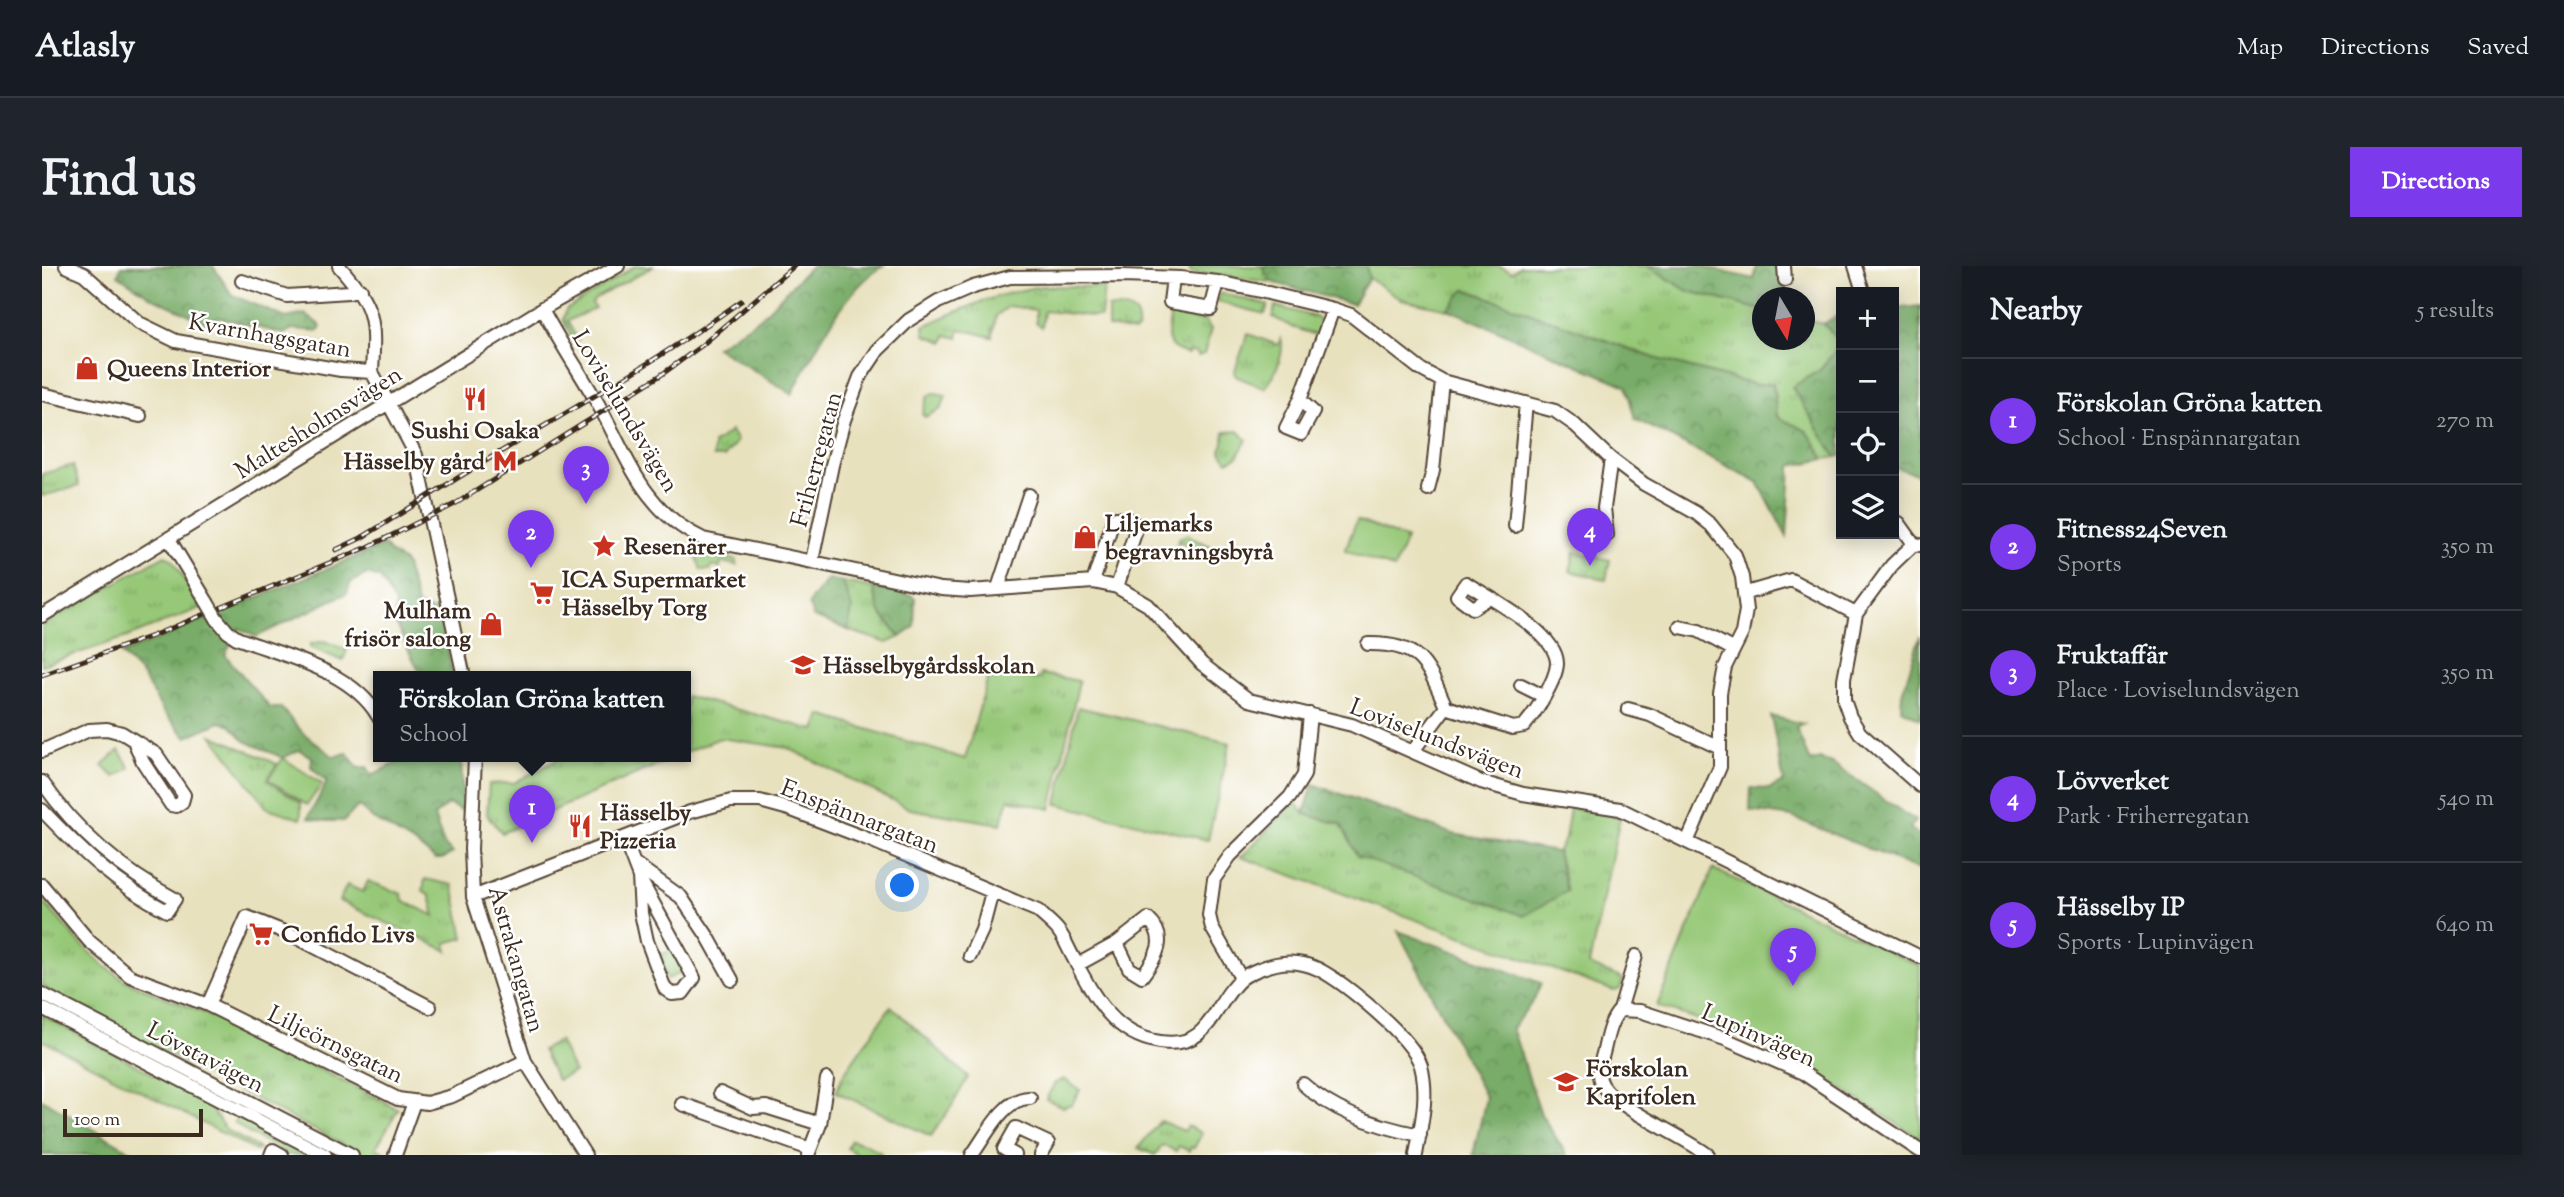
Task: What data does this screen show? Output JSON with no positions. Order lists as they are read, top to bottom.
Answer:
{
  "streets": {
    "street": [
      "Kvarnhagsgatan",
      "Loviselundsvägen",
      "Maltesholmsvägen",
      "Friherregatan",
      "Enspännargatan",
      "Astrakangatan",
      "Lupinvägen",
      "Liljeörnsgatan",
      "Lövstavägen"
    ]
  },
  "crossings": [
    ["Kvarnhagsgatan", "Maltesholmsvägen"],
    ["Loviselundsvägen", "Maltesholmsvägen"],
    ["Loviselundsvägen", "Friherregatan"],
    ["Enspännargatan", "Astrakangatan"],
    ["Astrakangatan", "Liljeörnsgatan"]
  ],
  "places": {
    "shop": ["Queens Interior", "Liljemarks begravningsbyrå", "Mulham frisör salong"],
    "restaurant": ["Sushi Osaka", "Hässelby Pizzeria"],
    "metro station": ["Hässelby gård"],
    "place": ["Resenärer"],
    "supermarket": ["ICA Supermarket Hässelby Torg", "Confido Livs"],
    "school or university": ["Hässelbygårdsskolan", "Förskolan Kaprifolen"]
  },
  "scale_bar": "100 m",
  "north": "bottom",
  "page": {
    "header": "Atlasly",
    "nav": ["Map", "Directions", "Saved"],
    "title": "Find us",
    "buttons": "Directions",
    "heading": ["Nearby", "5 results"],
    "map_buttons": ["+", "−"],
    "list": [
      {
        "mark": "1",
        "name": "Förskolan Gröna katten",
        "note": "School · Enspännargatan",
        "value": "270 m"
      },
      {
        "mark": "2",
        "name": "Fitness24Seven",
        "note": "Sports",
        "value": "350 m"
      },
      {
        "mark": "3",
        "name": "Fruktaffär",
        "note": "Place · Loviselundsvägen",
        "value": "350 m"
      },
      {
        "mark": "4",
        "name": "Lövverket",
        "note": "Park · Friherregatan",
        "value": "540 m"
      },
      {
        "mark": "5",
        "name": "Hässelby IP",
        "note": "Sports · Lupinvägen",
        "value": "640 m"
      }
    ],
    "pins": [
      "3",
      "4",
      "2",
      "1",
      "5"
    ],
    "popup": ["Förskolan Gröna katten", "School"],
    "scale": "100 m"
  }
}
